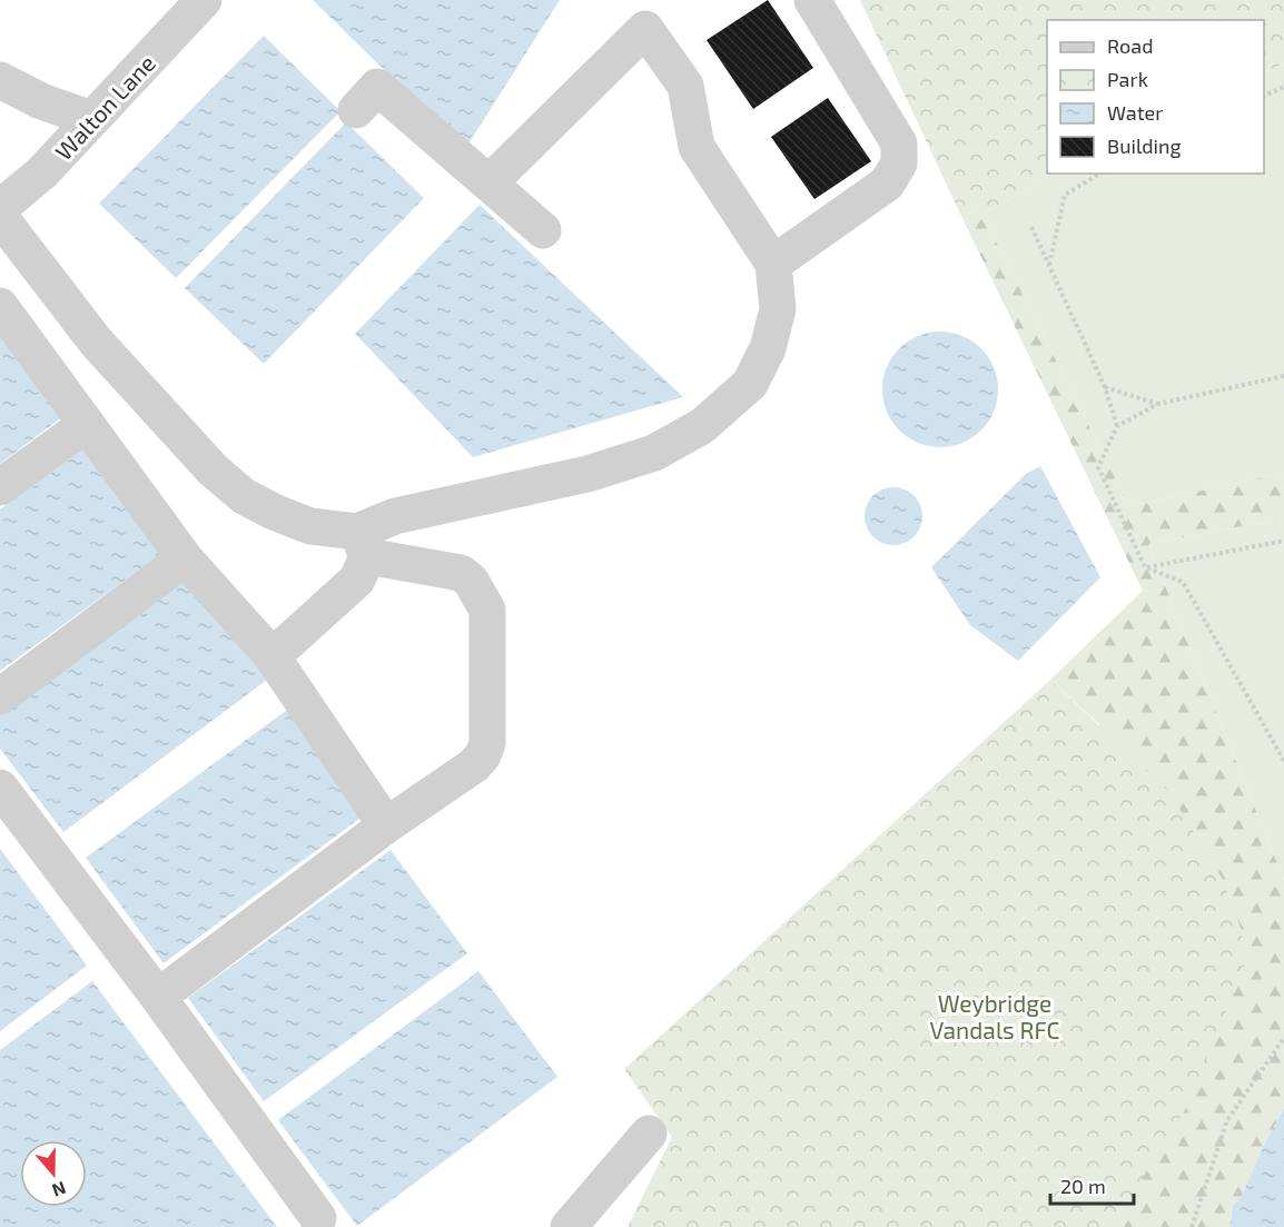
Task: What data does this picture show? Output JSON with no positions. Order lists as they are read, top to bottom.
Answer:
{
  "streets": {
    "street": ["Walton Lane"]
  },
  "parks": ["Weybridge Vandals RFC"],
  "legend": [
    "Road",
    "Park",
    "Water",
    "Building"
  ],
  "scale_bar": "20 m",
  "north": "bottom"
}
